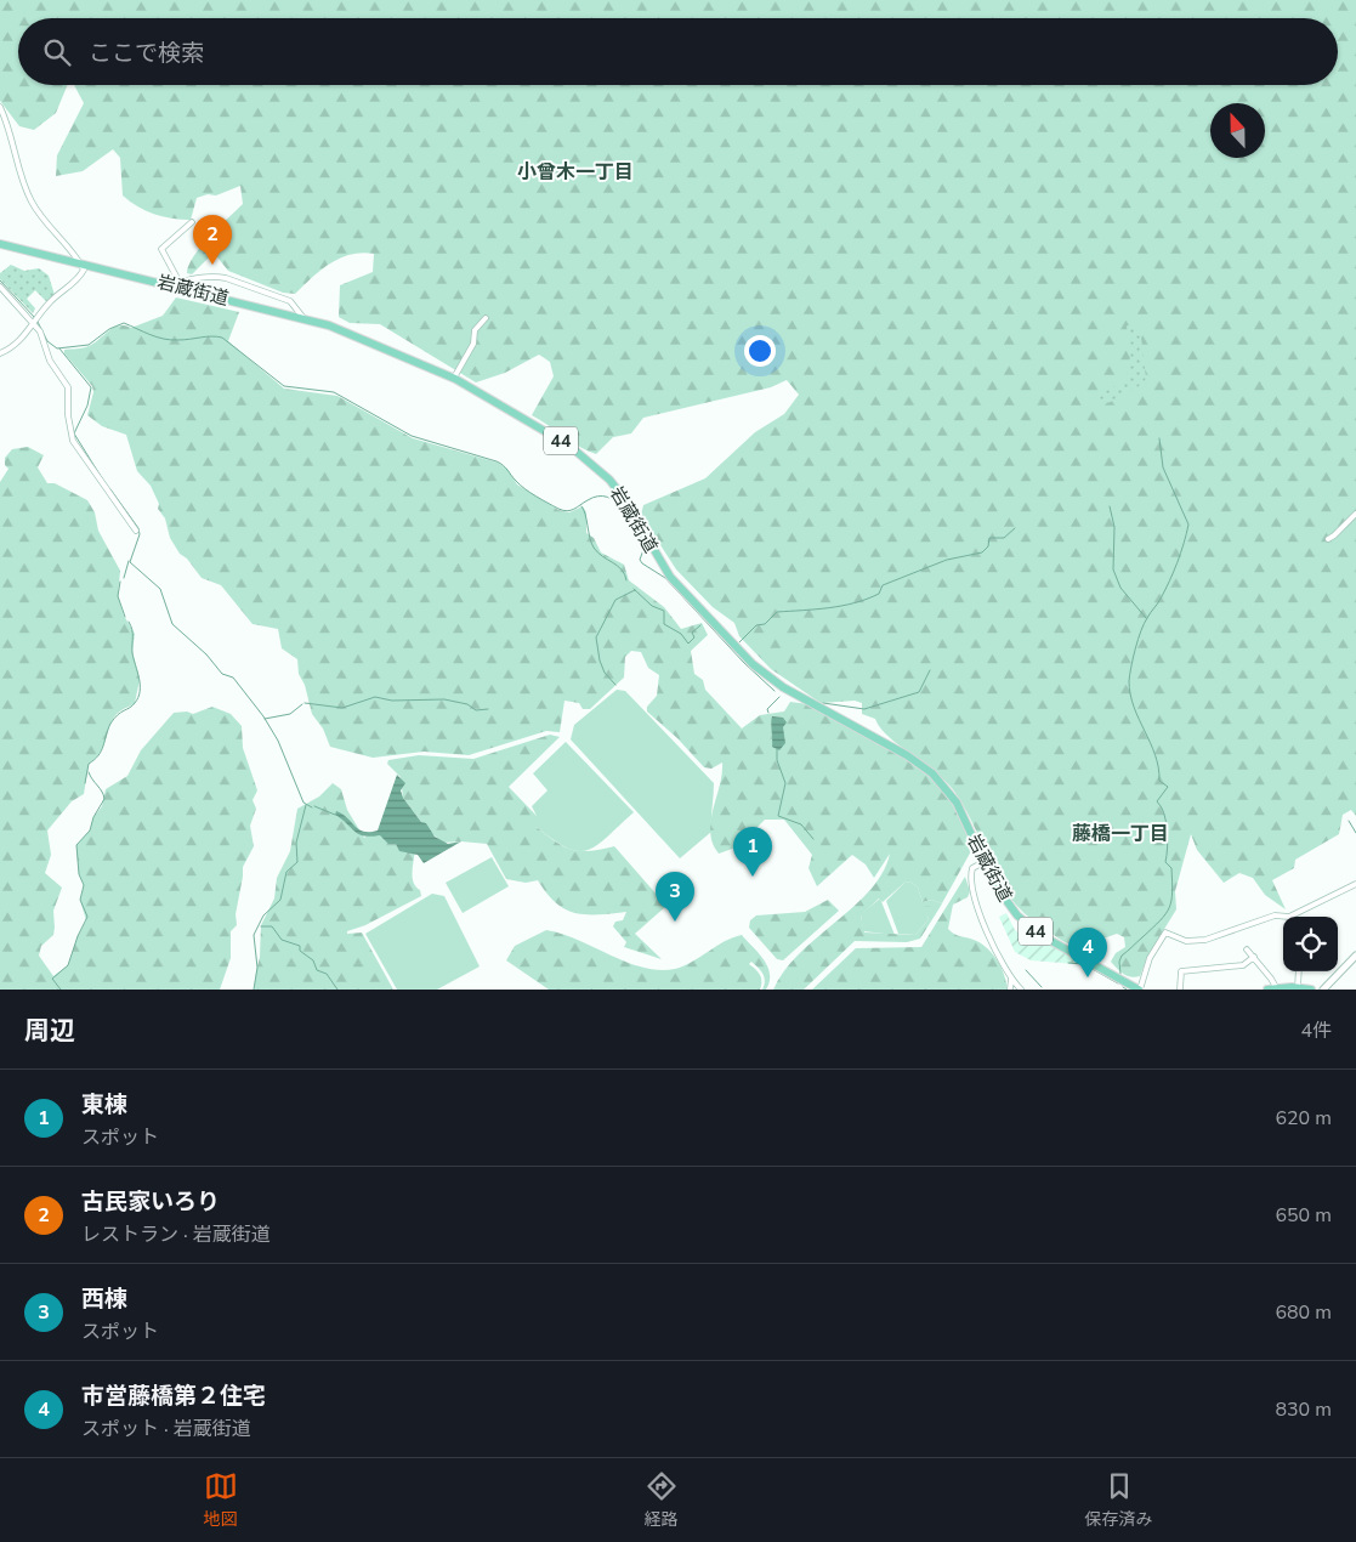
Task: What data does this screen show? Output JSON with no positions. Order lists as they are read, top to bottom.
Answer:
{
  "streets": {
    "main road": ["岩蔵街道", "44"]
  },
  "districts": ["小曾木一丁目", "藤橋一丁目"],
  "north": "top",
  "page": {
    "search": "ここで検索",
    "pins": [
      "2",
      "1",
      "3",
      "4"
    ],
    "heading": ["周辺", "4件"],
    "list": [
      {
        "mark": "1",
        "name": "東棟",
        "note": "スポット",
        "value": "620 m"
      },
      {
        "mark": "2",
        "name": "古民家いろり",
        "note": "レストラン · 岩蔵街道",
        "value": "650 m"
      },
      {
        "mark": "3",
        "name": "西棟",
        "note": "スポット",
        "value": "680 m"
      },
      {
        "mark": "4",
        "name": "市営藤橋第２住宅",
        "note": "スポット · 岩蔵街道",
        "value": "830 m"
      }
    ],
    "nav": ["地図", "経路", "保存済み"]
  }
}
